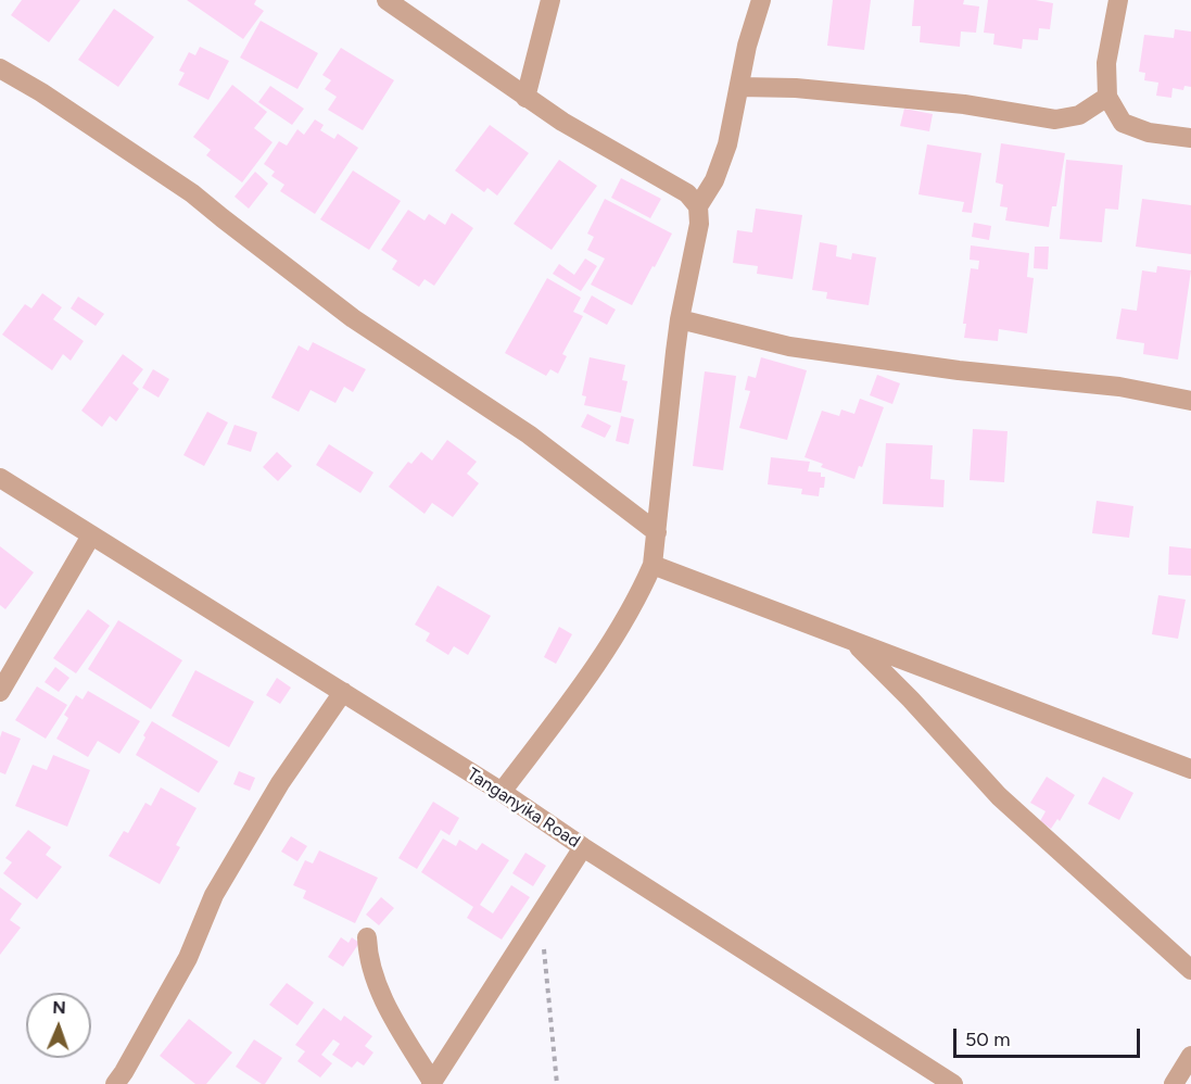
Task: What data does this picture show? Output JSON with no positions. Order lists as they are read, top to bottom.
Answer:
{
  "streets": {
    "street": ["Tanganyika Road"]
  },
  "scale_bar": "50 m",
  "north": "top"
}
